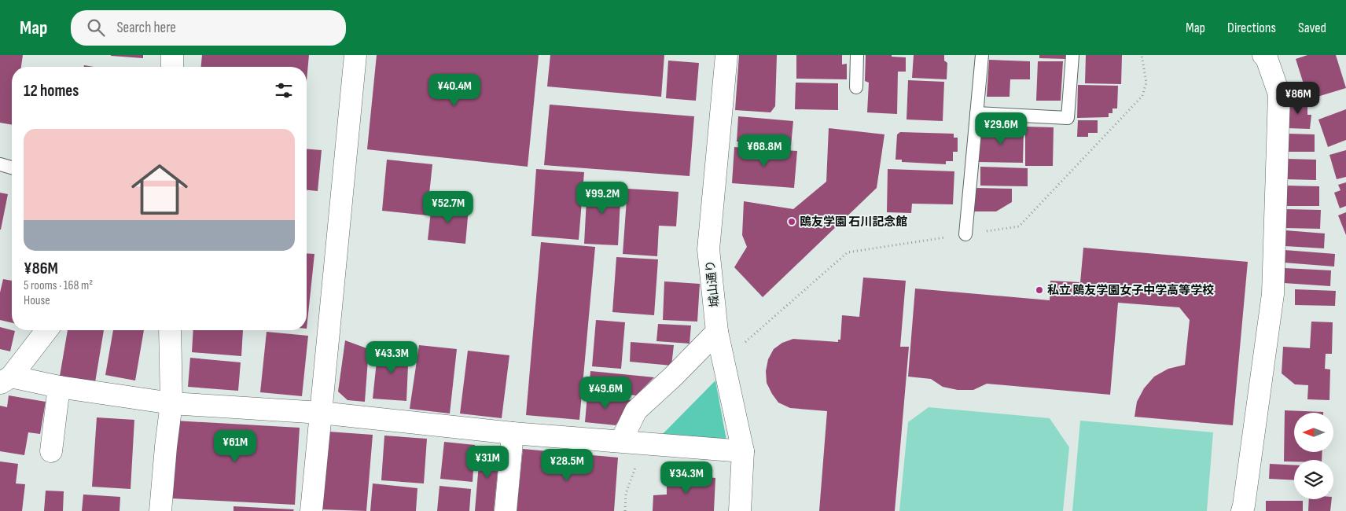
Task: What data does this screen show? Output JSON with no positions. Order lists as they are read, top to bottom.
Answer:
{
  "streets": {
    "street": ["城山通り"]
  },
  "places": ["鴎友学園 石川記念館", "私立 鴎友学園女子中学高等学校"],
  "north": "left",
  "page": {
    "header": "Map",
    "search": "Search here",
    "nav": ["Map", "Directions", "Saved"],
    "heading": "12 homes",
    "price": [
      "¥40.4M",
      "¥86M",
      "¥29.6M",
      "¥68.8M",
      "¥99.2M",
      "¥52.7M",
      "¥43.3M",
      "¥49.6M",
      "¥61M",
      "¥31M",
      "¥28.5M",
      "¥34.3M"
    ],
    "list": [
      {
        "name": "¥86M",
        "note": "5 rooms · 168 m² · House"
      }
    ]
  }
}
